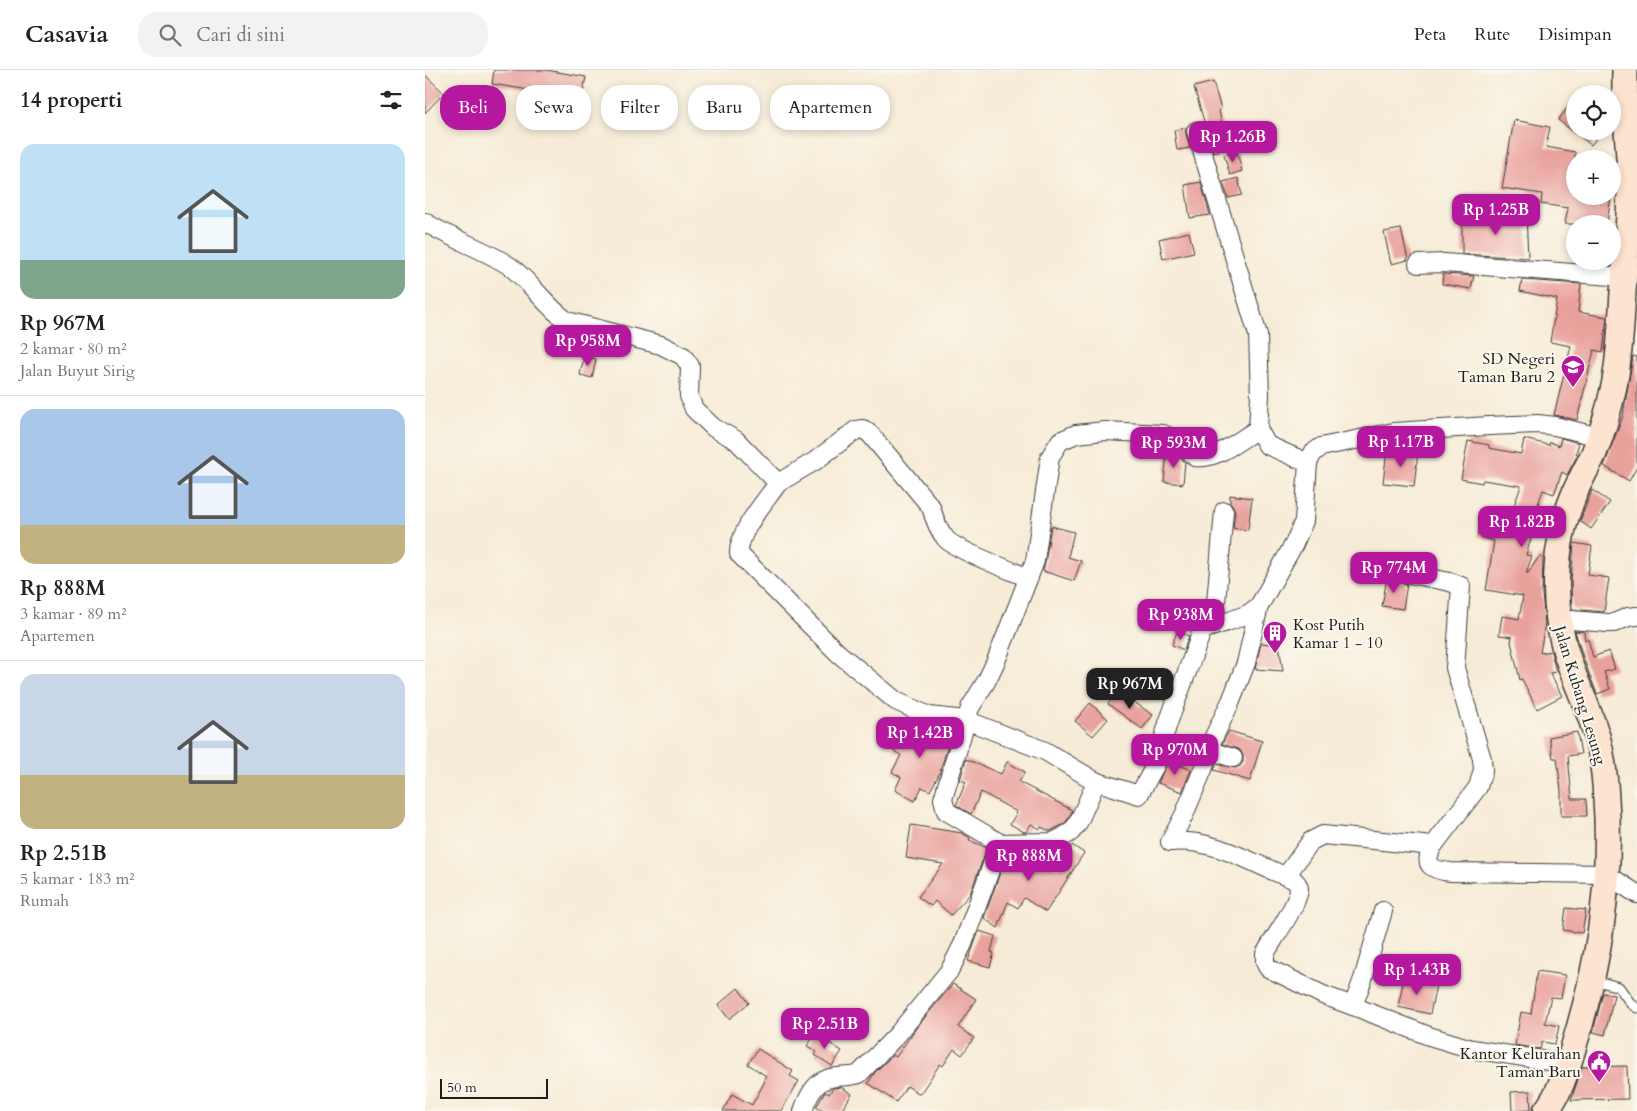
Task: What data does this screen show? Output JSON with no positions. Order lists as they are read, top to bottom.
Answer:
{
  "streets": {
    "street": ["Jalan Kubang Lesung"]
  },
  "places": {
    "school or university": ["SD Negeri Taman Baru 2"],
    "building": ["Kost Putih Kamar 1 - 10"],
    "public building": ["Kantor Kelurahan Taman Baru"]
  },
  "scale_bar": "50 m",
  "page": {
    "header": "Casavia",
    "search": "Cari di sini",
    "nav": ["Peta", "Rute", "Disimpan"],
    "heading": "14 properti",
    "map_buttons": ["+", "−"],
    "chip": [
      "Beli",
      "Sewa",
      "Filter",
      "Baru",
      "Apartemen"
    ],
    "price": [
      "Rp 1.26B",
      "Rp 1.25B",
      "Rp 958M",
      "Rp 1.17B",
      "Rp 593M",
      "Rp 1.82B",
      "Rp 774M",
      "Rp 938M",
      "Rp 967M",
      "Rp 1.42B",
      "Rp 970M",
      "Rp 888M",
      "Rp 1.43B",
      "Rp 2.51B"
    ],
    "list": [
      {
        "name": "Rp 967M",
        "note": "2 kamar · 80 m² · Jalan Buyut Sirig"
      },
      {
        "name": "Rp 888M",
        "note": "3 kamar · 89 m² · Apartemen"
      },
      {
        "name": "Rp 2.51B",
        "note": "5 kamar · 183 m² · Rumah"
      }
    ],
    "scale": "50 m"
  }
}
